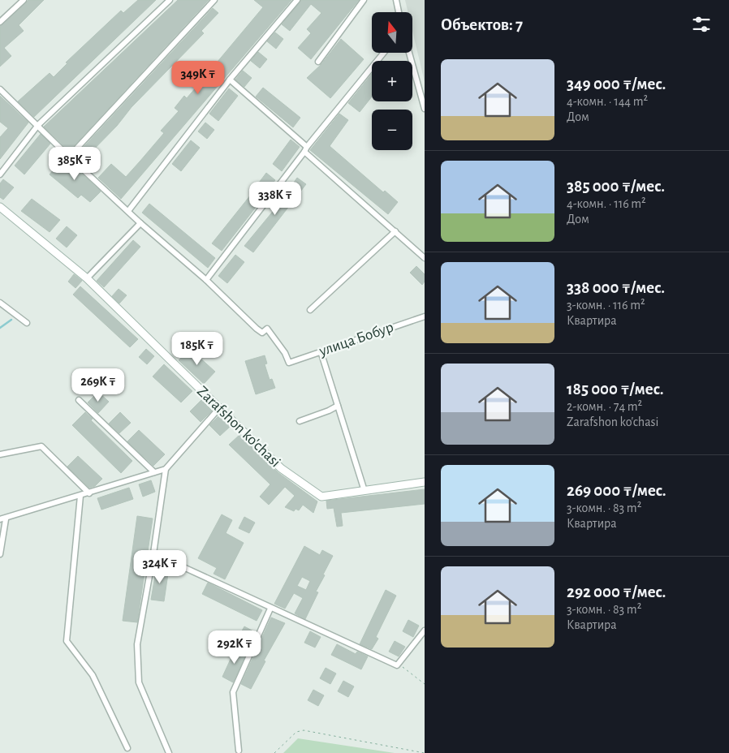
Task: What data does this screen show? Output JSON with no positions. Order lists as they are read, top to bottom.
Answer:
{
  "streets": {
    "street": ["улица Бобур", "Zarafshon ko'chasi"]
  },
  "north": "top",
  "page": {
    "heading": "Объектов: 7",
    "map_buttons": ["+", "−"],
    "list": [
      {
        "name": "349 000 ₸/мес.",
        "note": "4-комн. · 144 m² · Дом"
      },
      {
        "name": "385 000 ₸/мес.",
        "note": "4-комн. · 116 m² · Дом"
      },
      {
        "name": "338 000 ₸/мес.",
        "note": "3-комн. · 116 m² · Квартира"
      },
      {
        "name": "185 000 ₸/мес.",
        "note": "2-комн. · 74 m² · Zarafshon ko'chasi"
      },
      {
        "name": "269 000 ₸/мес.",
        "note": "3-комн. · 83 m² · Квартира"
      },
      {
        "name": "292 000 ₸/мес.",
        "note": "3-комн. · 83 m² · Квартира"
      }
    ],
    "price": [
      "349K ₸",
      "385K ₸",
      "338K ₸",
      "185K ₸",
      "269K ₸",
      "324K ₸",
      "292K ₸"
    ]
  }
}
